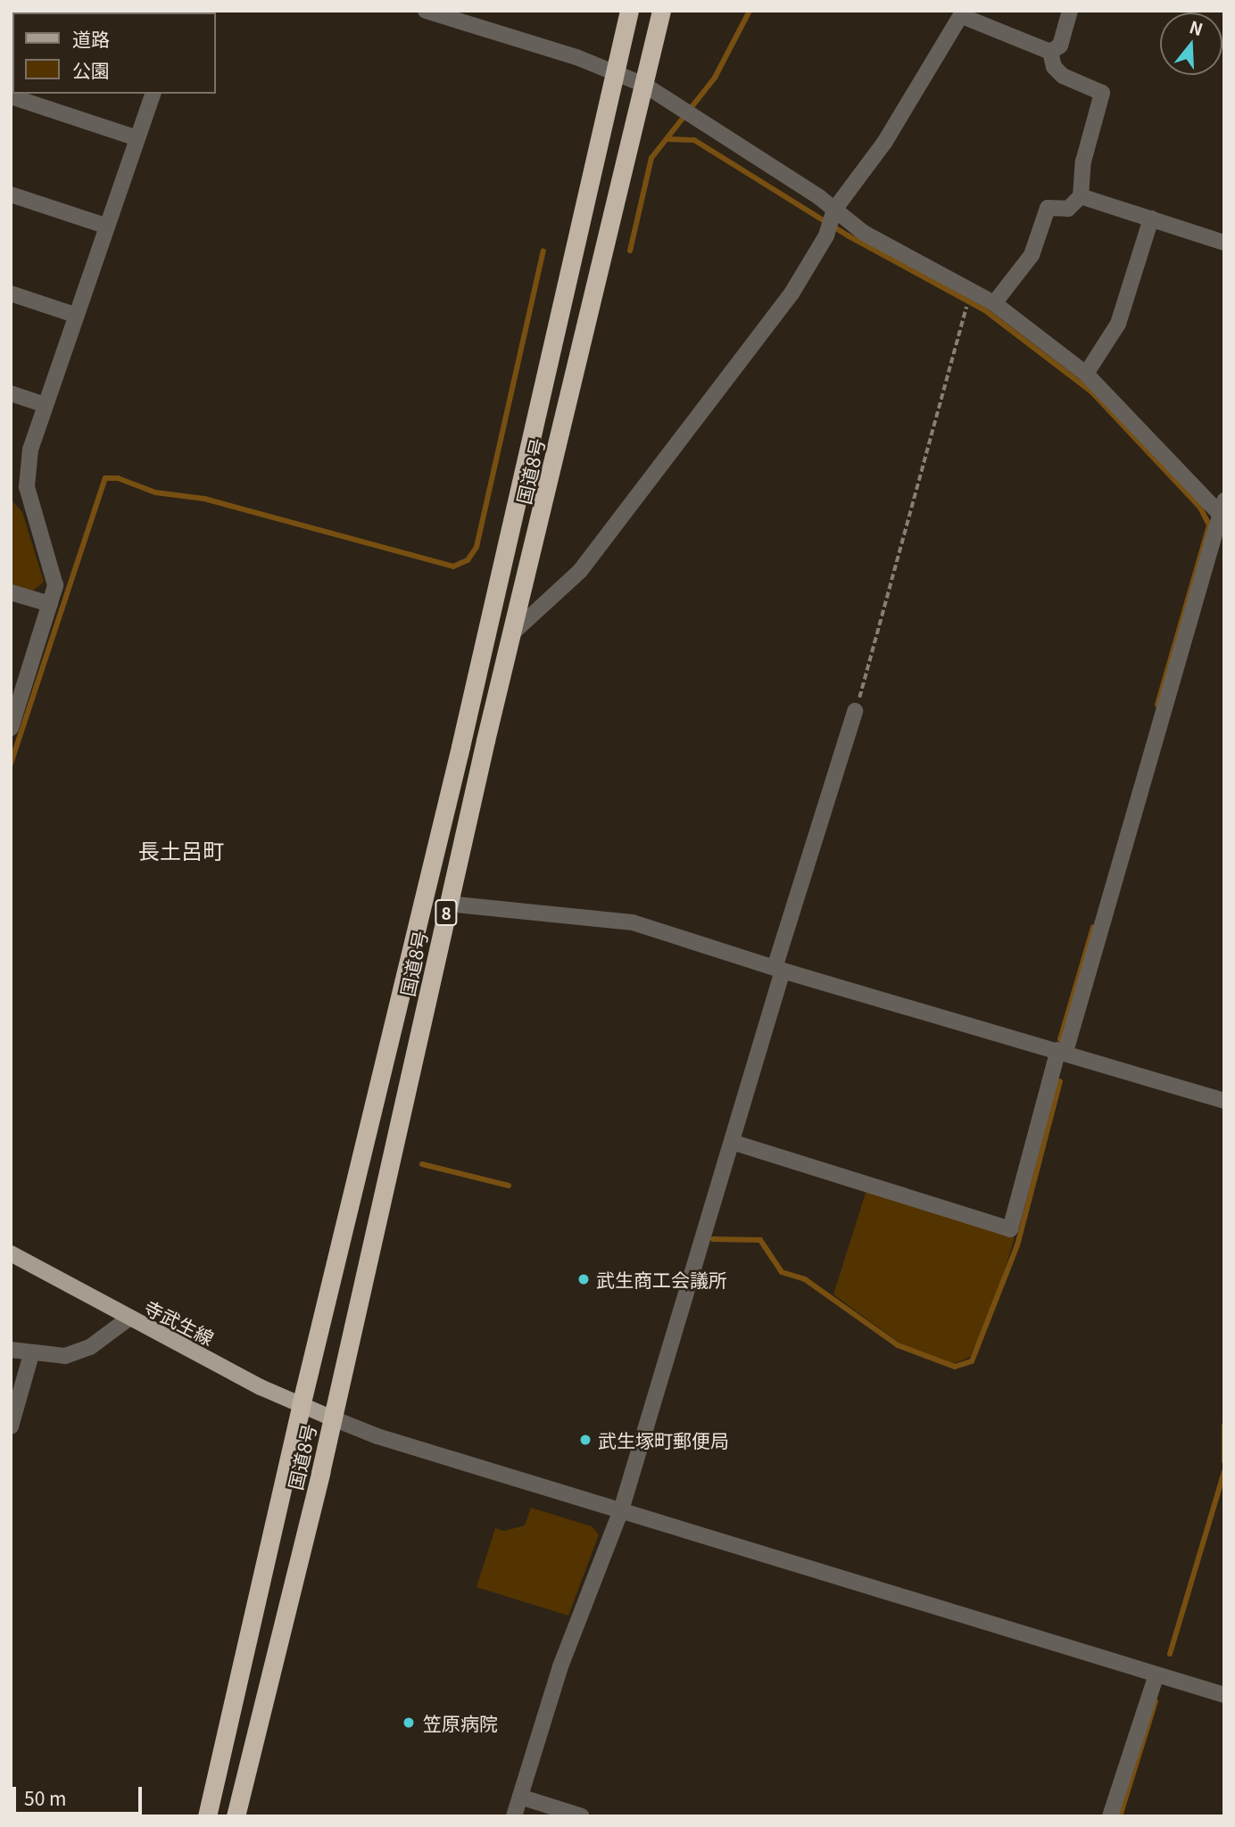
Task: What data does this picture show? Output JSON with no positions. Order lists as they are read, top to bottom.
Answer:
{
  "streets": {
    "highway": ["国道8号", "8"],
    "main road": ["寺武生線"]
  },
  "crossings": [
    ["国道8号", "寺武生線"]
  ],
  "districts": ["長土呂町"],
  "places": ["武生商工会議所", "武生塚町郵便局", "笠原病院"],
  "legend": ["道路", "公園"],
  "scale_bar": "50 m",
  "north": "top"
}
